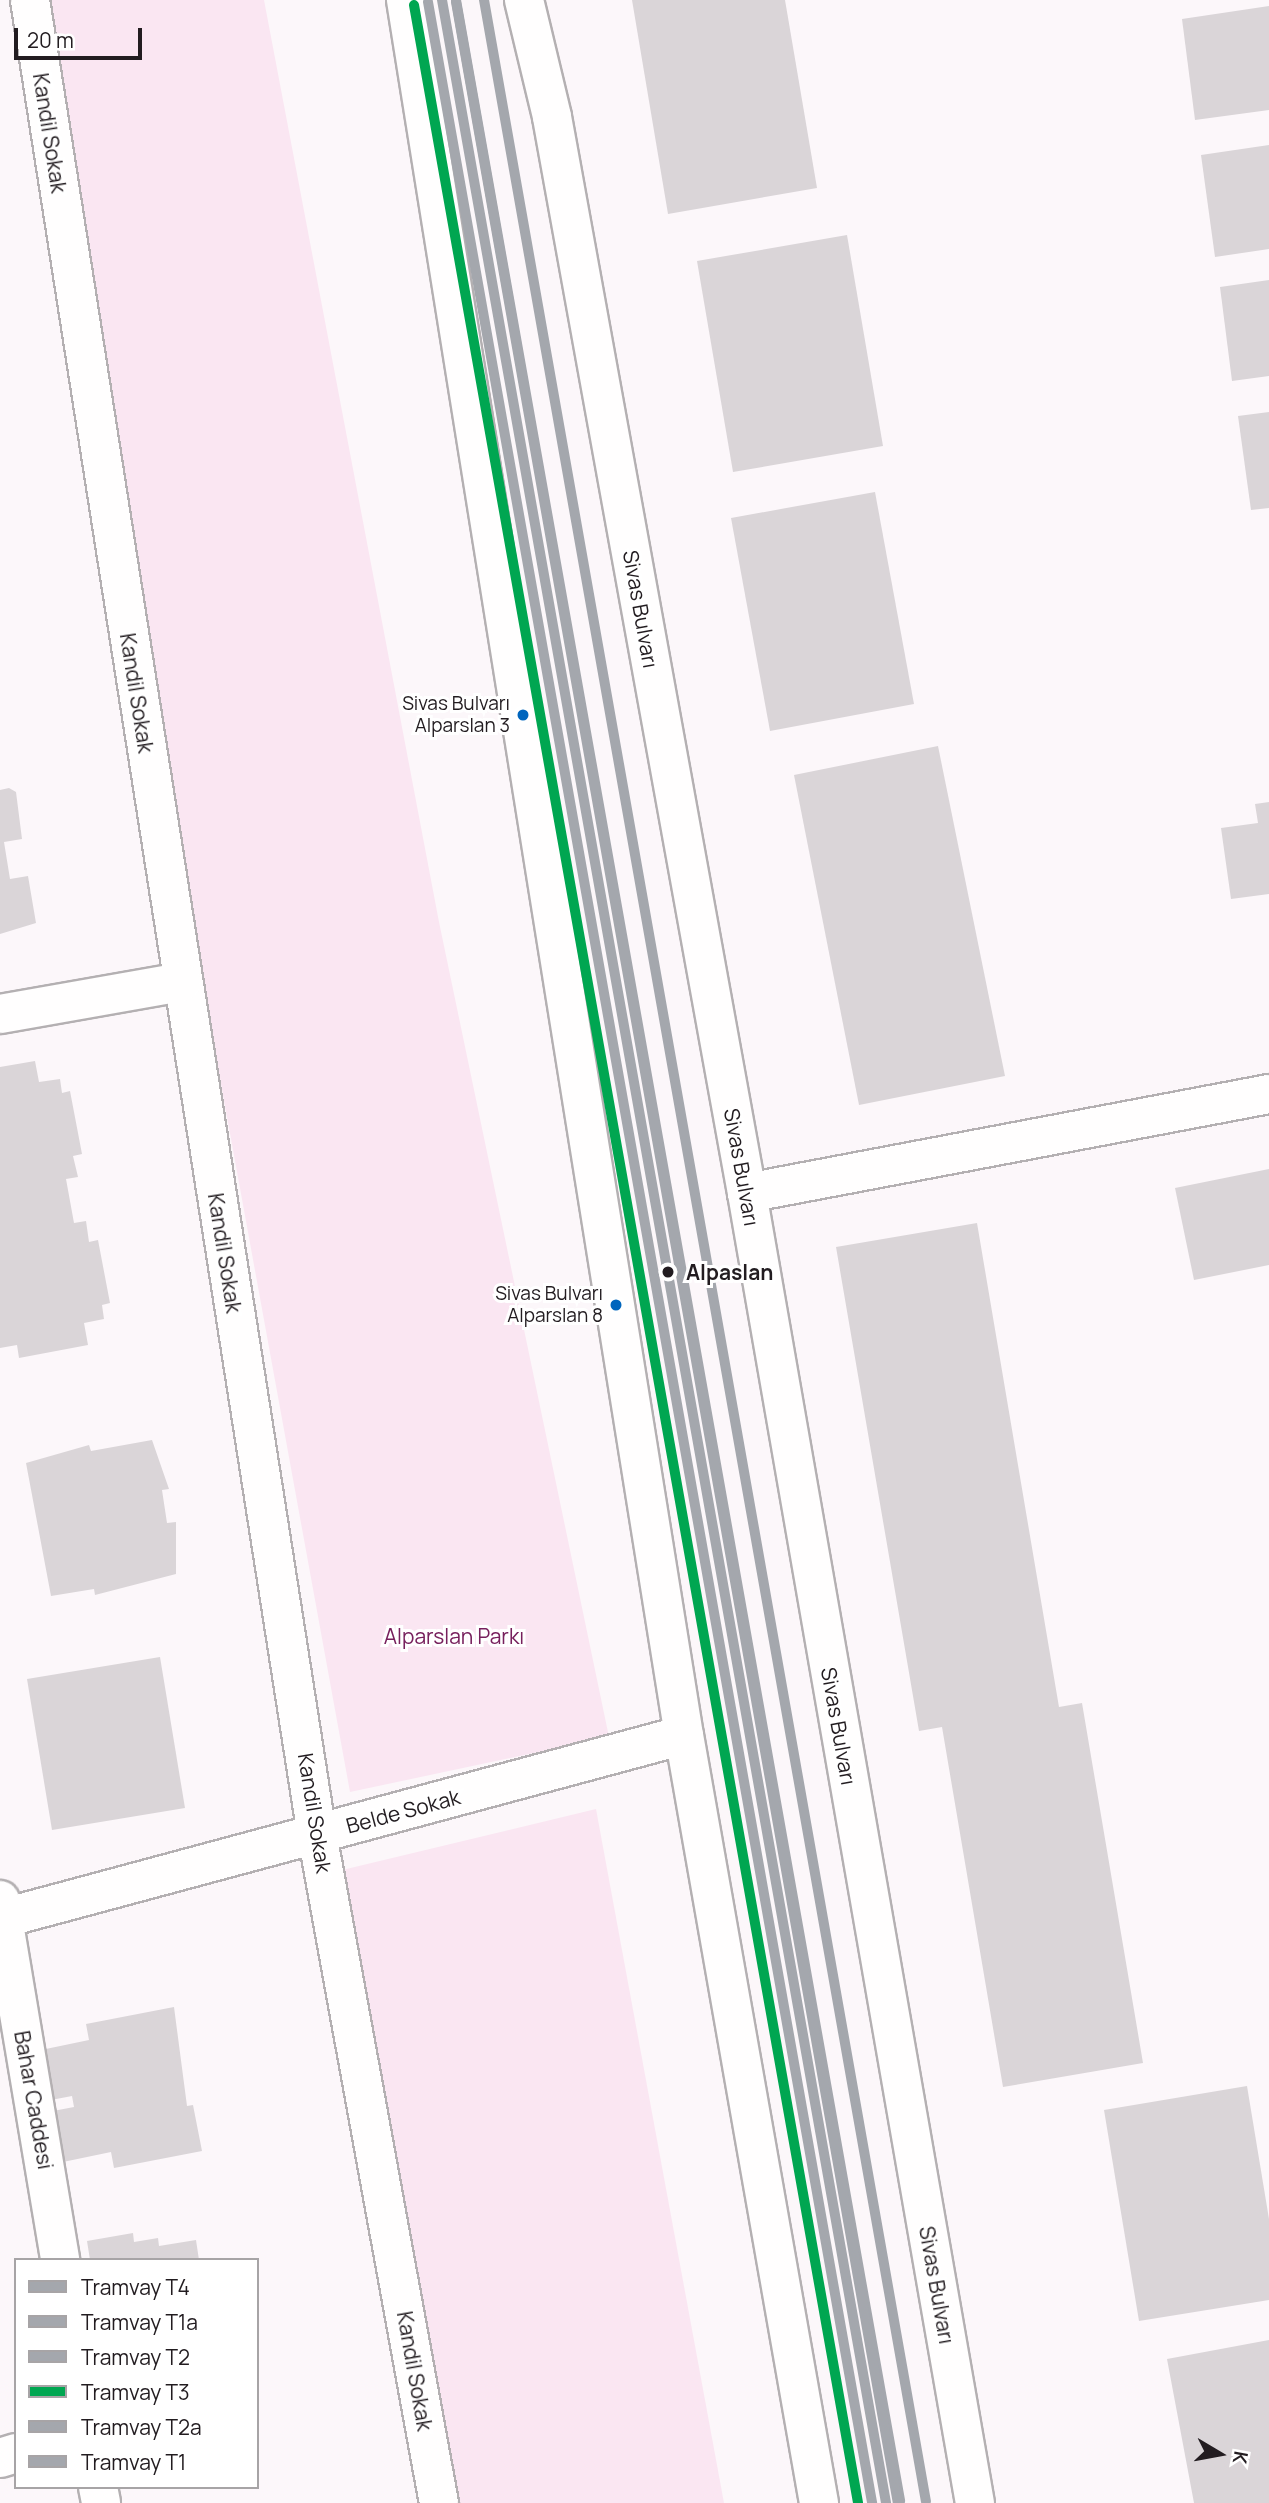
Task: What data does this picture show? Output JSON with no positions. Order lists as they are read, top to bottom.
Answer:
{
  "streets": {
    "main road": [
      "Kandil Sokak",
      "Sivas Bulvarı",
      "Belde Sokak",
      "Bahar Caddesi"
    ]
  },
  "crossings": [
    ["Kandil Sokak", "Belde Sokak"],
    ["Belde Sokak", "Bahar Caddesi"]
  ],
  "parks": ["Alparslan Parkı"],
  "places": ["Sivas Bulvarı Alparslan 3", "Alpaslan", "Sivas Bulvarı Alparslan 8"],
  "lines": [
    "tram line T4",
    "tram line T2",
    "tram line T1",
    "tram line T1a",
    "tram line T2a",
    "tram line T3"
  ],
  "legend": [
    "Tramvay T4",
    "Tramvay T1a",
    "Tramvay T2",
    "Tramvay T3",
    "Tramvay T2a",
    "Tramvay T1"
  ],
  "scale_bar": "20 m",
  "north": "right"
}
